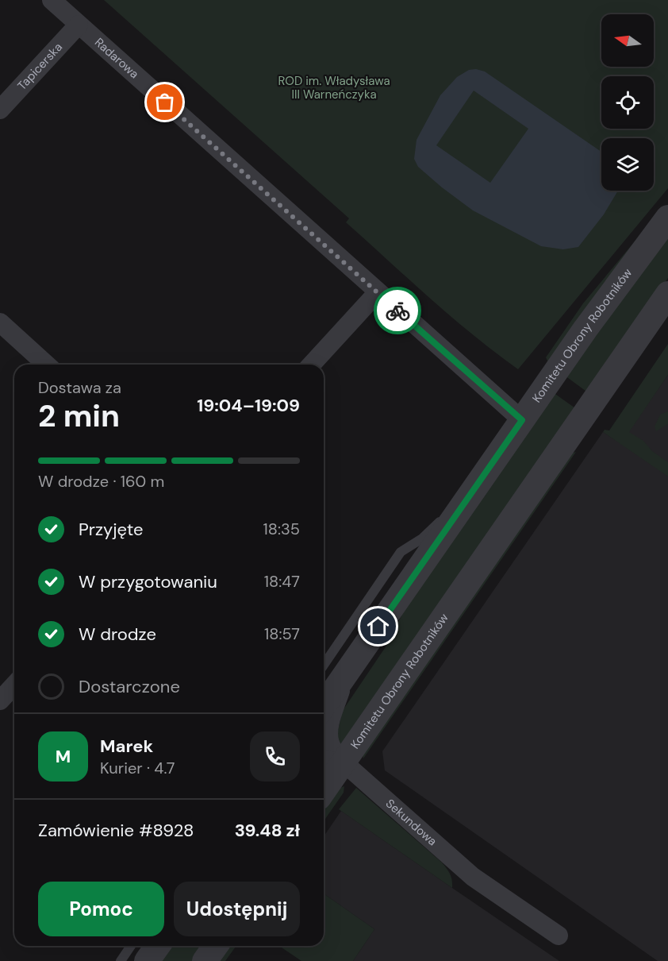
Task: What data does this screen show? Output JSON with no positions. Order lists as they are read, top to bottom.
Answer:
{
  "streets": {
    "street": [
      "Radarowa",
      "Tapicerska",
      "Komitetu Obrony Robotników",
      "Sekundowa"
    ]
  },
  "crossings": [
    ["Radarowa", "Tapicerska"],
    ["Radarowa", "Komitetu Obrony Robotników"],
    ["Komitetu Obrony Robotników", "Sekundowa"]
  ],
  "parks": ["ROD im. Władysława III Warneńczyka"],
  "north": "left",
  "page": {
    "heading": ["2 min", "Dostawa za", "19:04–19:09"],
    "panel": [
      "Marek",
      "Kurier · 4.7",
      "Zamówienie #8928",
      "39.48 zł"
    ],
    "bar": "W drodze · 160 m",
    "list": [
      ["Przyjęte", "18:35"],
      ["W przygotowaniu", "18:47"],
      ["W drodze", "18:57"],
      "Dostarczone"
    ],
    "round": "M",
    "buttons": ["Pomoc", "Udostępnij"]
  }
}
